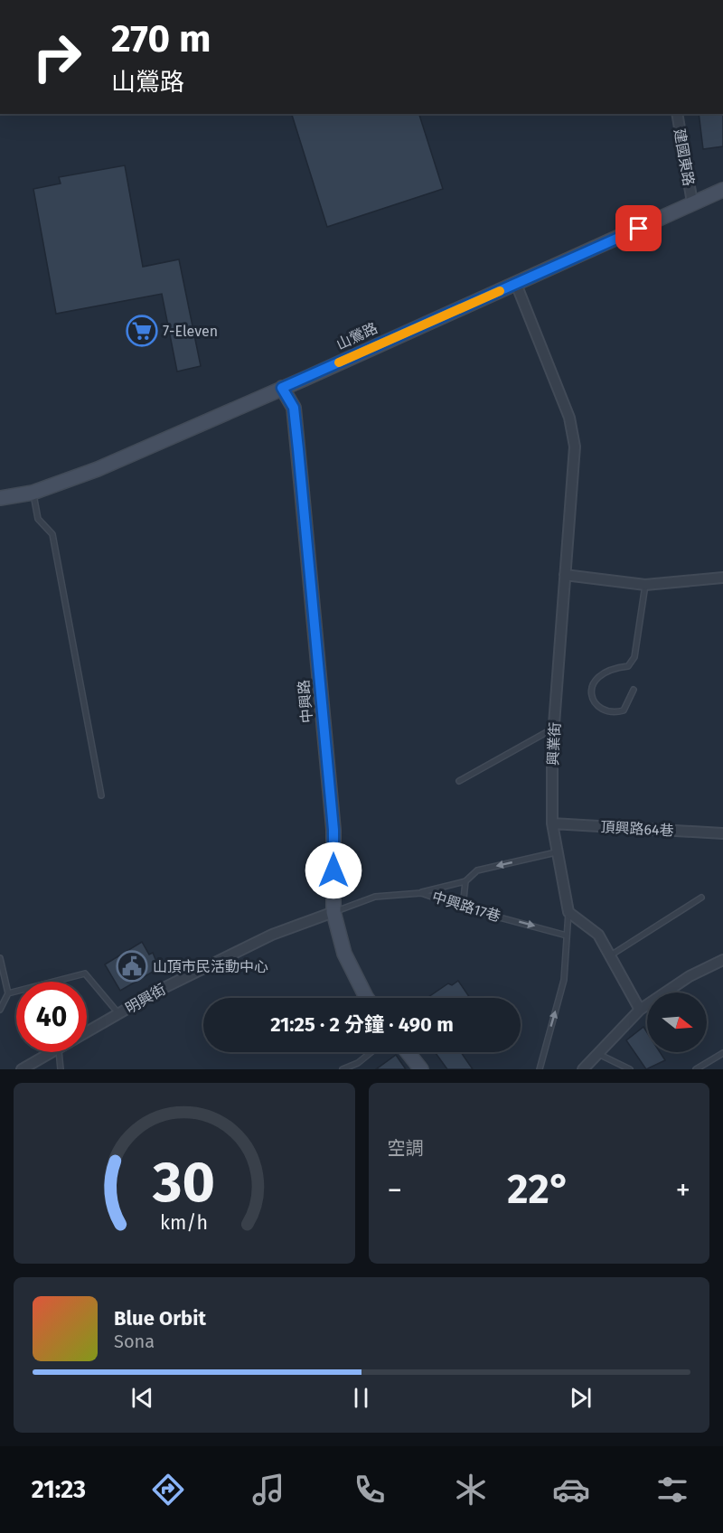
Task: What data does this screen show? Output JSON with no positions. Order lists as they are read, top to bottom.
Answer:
{
  "streets": {
    "street": [
      "建國東路",
      "山鶯路",
      "中興路",
      "興業街",
      "頂興路64巷",
      "明興街"
    ],
    "lane": ["中興路17巷"]
  },
  "crossings": [
    ["建國東路", "山鶯路"],
    ["山鶯路", "中興路"],
    ["山鶯路", "興業街"],
    ["中興路", "中興路17巷"],
    ["中興路", "明興街"],
    ["興業街", "頂興路64巷"],
    ["中興路17巷", "明興街"]
  ],
  "one_way": ["中興路17巷"],
  "places": {
    "supermarket": ["7-Eleven"],
    "public building": ["山頂市民活動中心"]
  },
  "north": "right",
  "page": {
    "turn": ["270 m", "山鶯路"],
    "limit": "40",
    "trip": "21:25 · 2 分鐘 · 490 m",
    "tile": "空調",
    "heat": ["−", "22°", "+"],
    "song": ["Blue Orbit", "Sona"],
    "tabs": "21:23",
    "gauge": ["30", "km/h"]
  }
}
